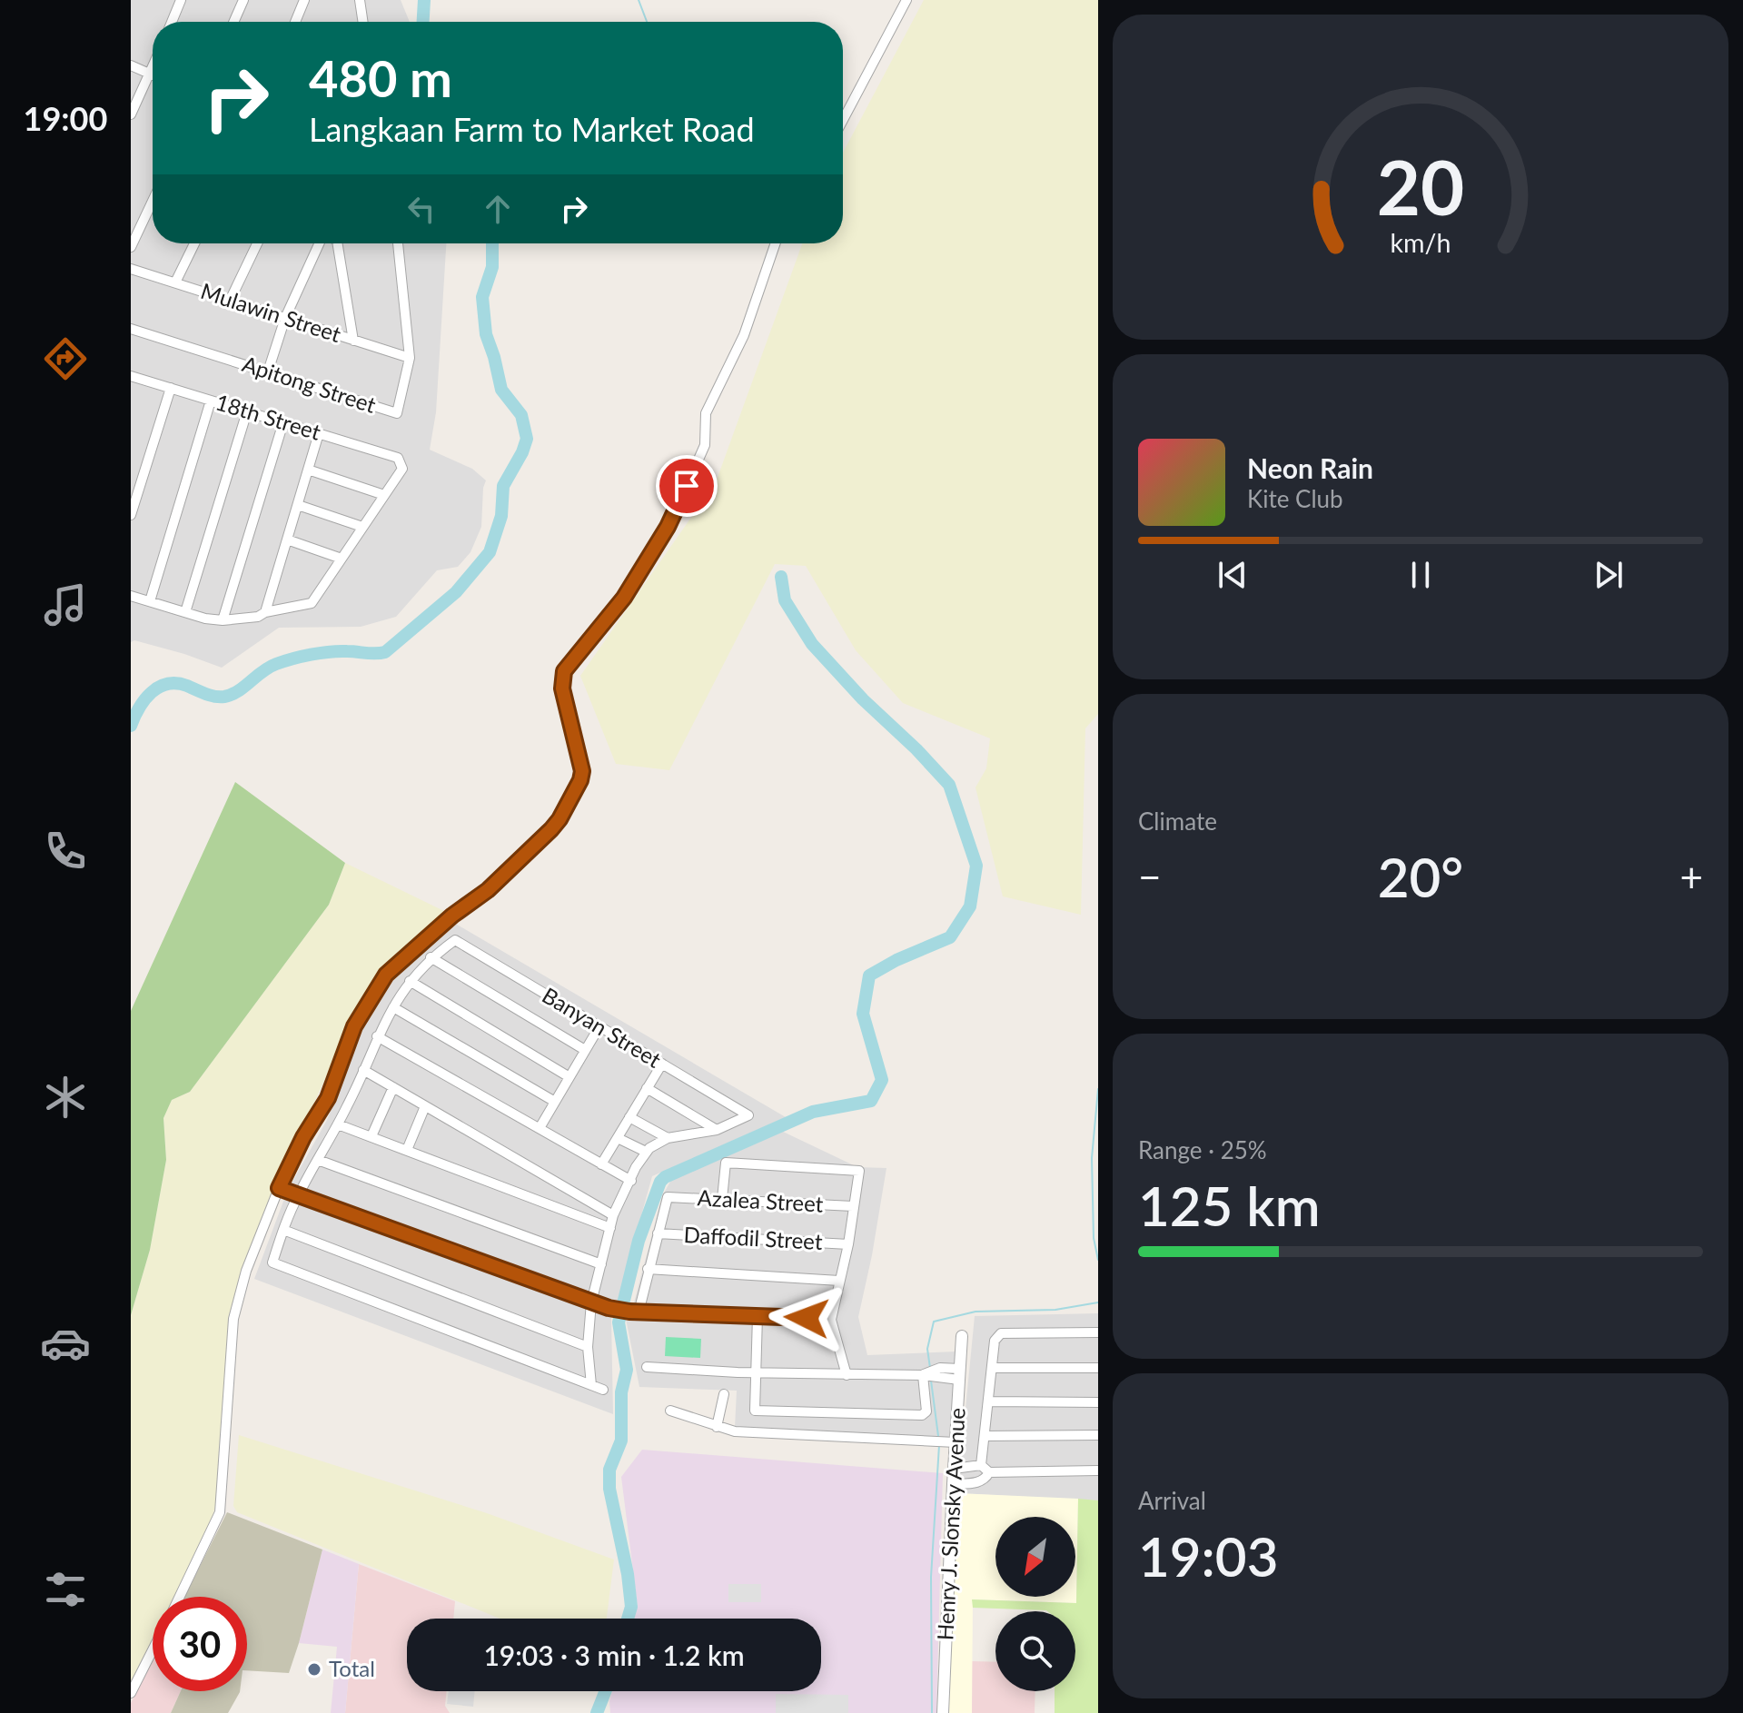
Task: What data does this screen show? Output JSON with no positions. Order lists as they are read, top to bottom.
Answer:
{
  "streets": {
    "street": [
      "Mulawin Street",
      "Apitong Street",
      "18th Street",
      "Banyan Street",
      "Azalea Street",
      "Daffodil Street",
      "Henry J. Slonsky Avenue"
    ]
  },
  "crossings": [
    ["Mulawin Street", "Apitong Street"],
    ["Azalea Street", "Daffodil Street"]
  ],
  "places": ["Total"],
  "north": "bottom left",
  "page": {
    "tabs": "19:00",
    "turn": ["480 m", "Langkaan Farm to Market Road"],
    "song": ["Neon Rain", "Kite Club"],
    "tile": [
      "Climate",
      ["Range · 25%", "125 km"],
      ["Arrival", "19:03"]
    ],
    "heat": ["−", "20°", "+"],
    "limit": "30",
    "trip": "19:03 · 3 min · 1.2 km",
    "gauge": ["20", "km/h"]
  }
}
